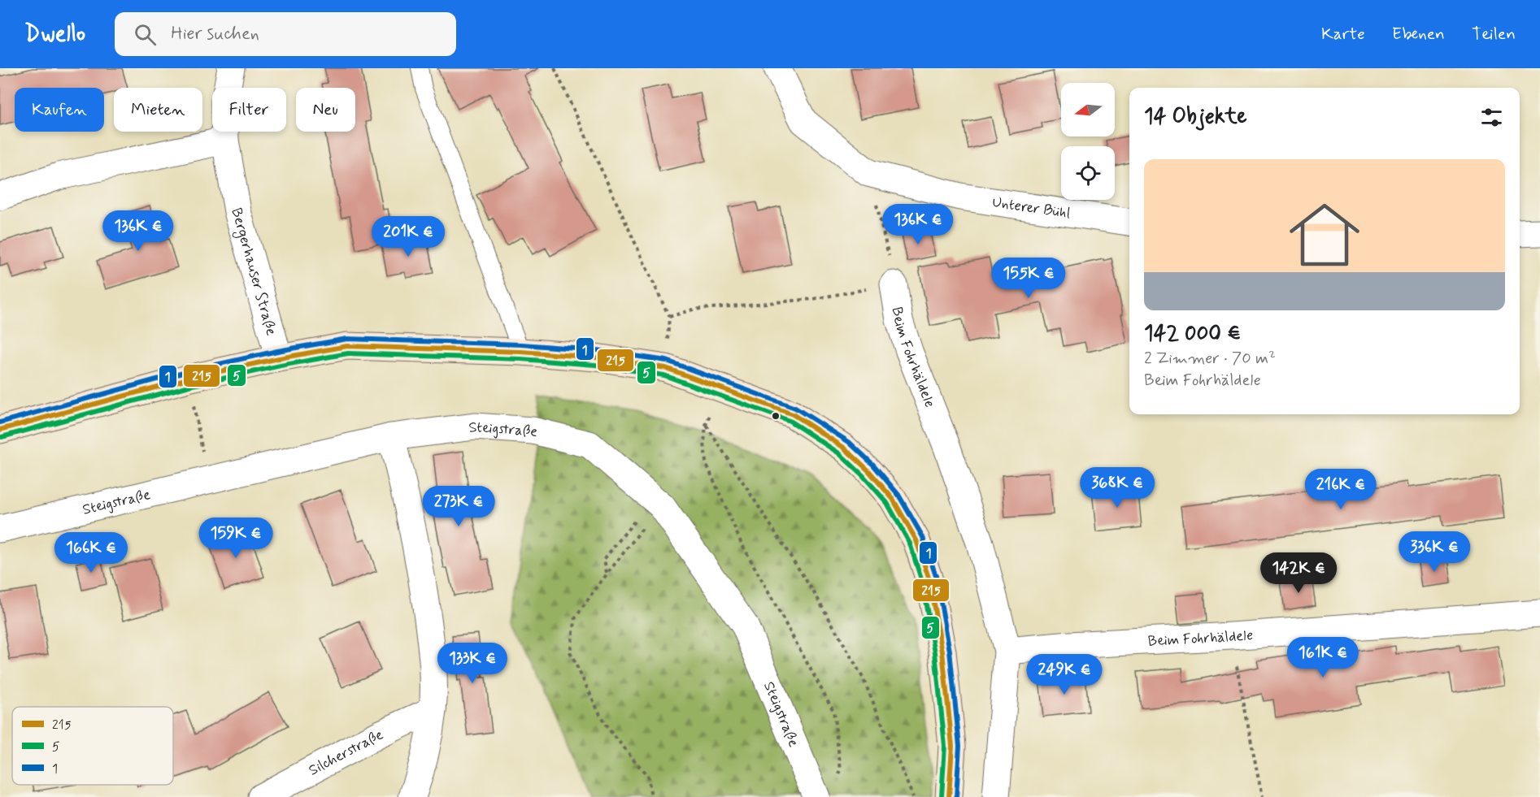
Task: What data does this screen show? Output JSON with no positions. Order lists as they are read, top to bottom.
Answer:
{
  "streets": {
    "street": [
      "Unterer Bühl",
      "Bergerhauser Straße",
      "Beim Fohrhäldele",
      "Steigstraße",
      "Silcherstraße"
    ]
  },
  "lines": ["transit line 1", "transit line 215", "transit line 5"],
  "legend": ["215", "5", "1"],
  "north": "left",
  "page": {
    "header": "Dwello",
    "search": "Hier suchen",
    "nav": ["Karte", "Ebenen", "Teilen"],
    "chip": [
      "Kaufen",
      "Mieten",
      "Filter",
      "Neu"
    ],
    "heading": "14 Objekte",
    "list": [
      {
        "name": "142 000 €",
        "note": "2 Zimmer · 70 m² · Beim Fohrhäldele"
      }
    ],
    "price": [
      "136K €",
      "136K €",
      "201K €",
      "155K €",
      "368K €",
      "216K €",
      "273K €",
      "159K €",
      "336K €",
      "166K €",
      "142K €",
      "161K €",
      "133K €",
      "249K €"
    ]
  }
}
